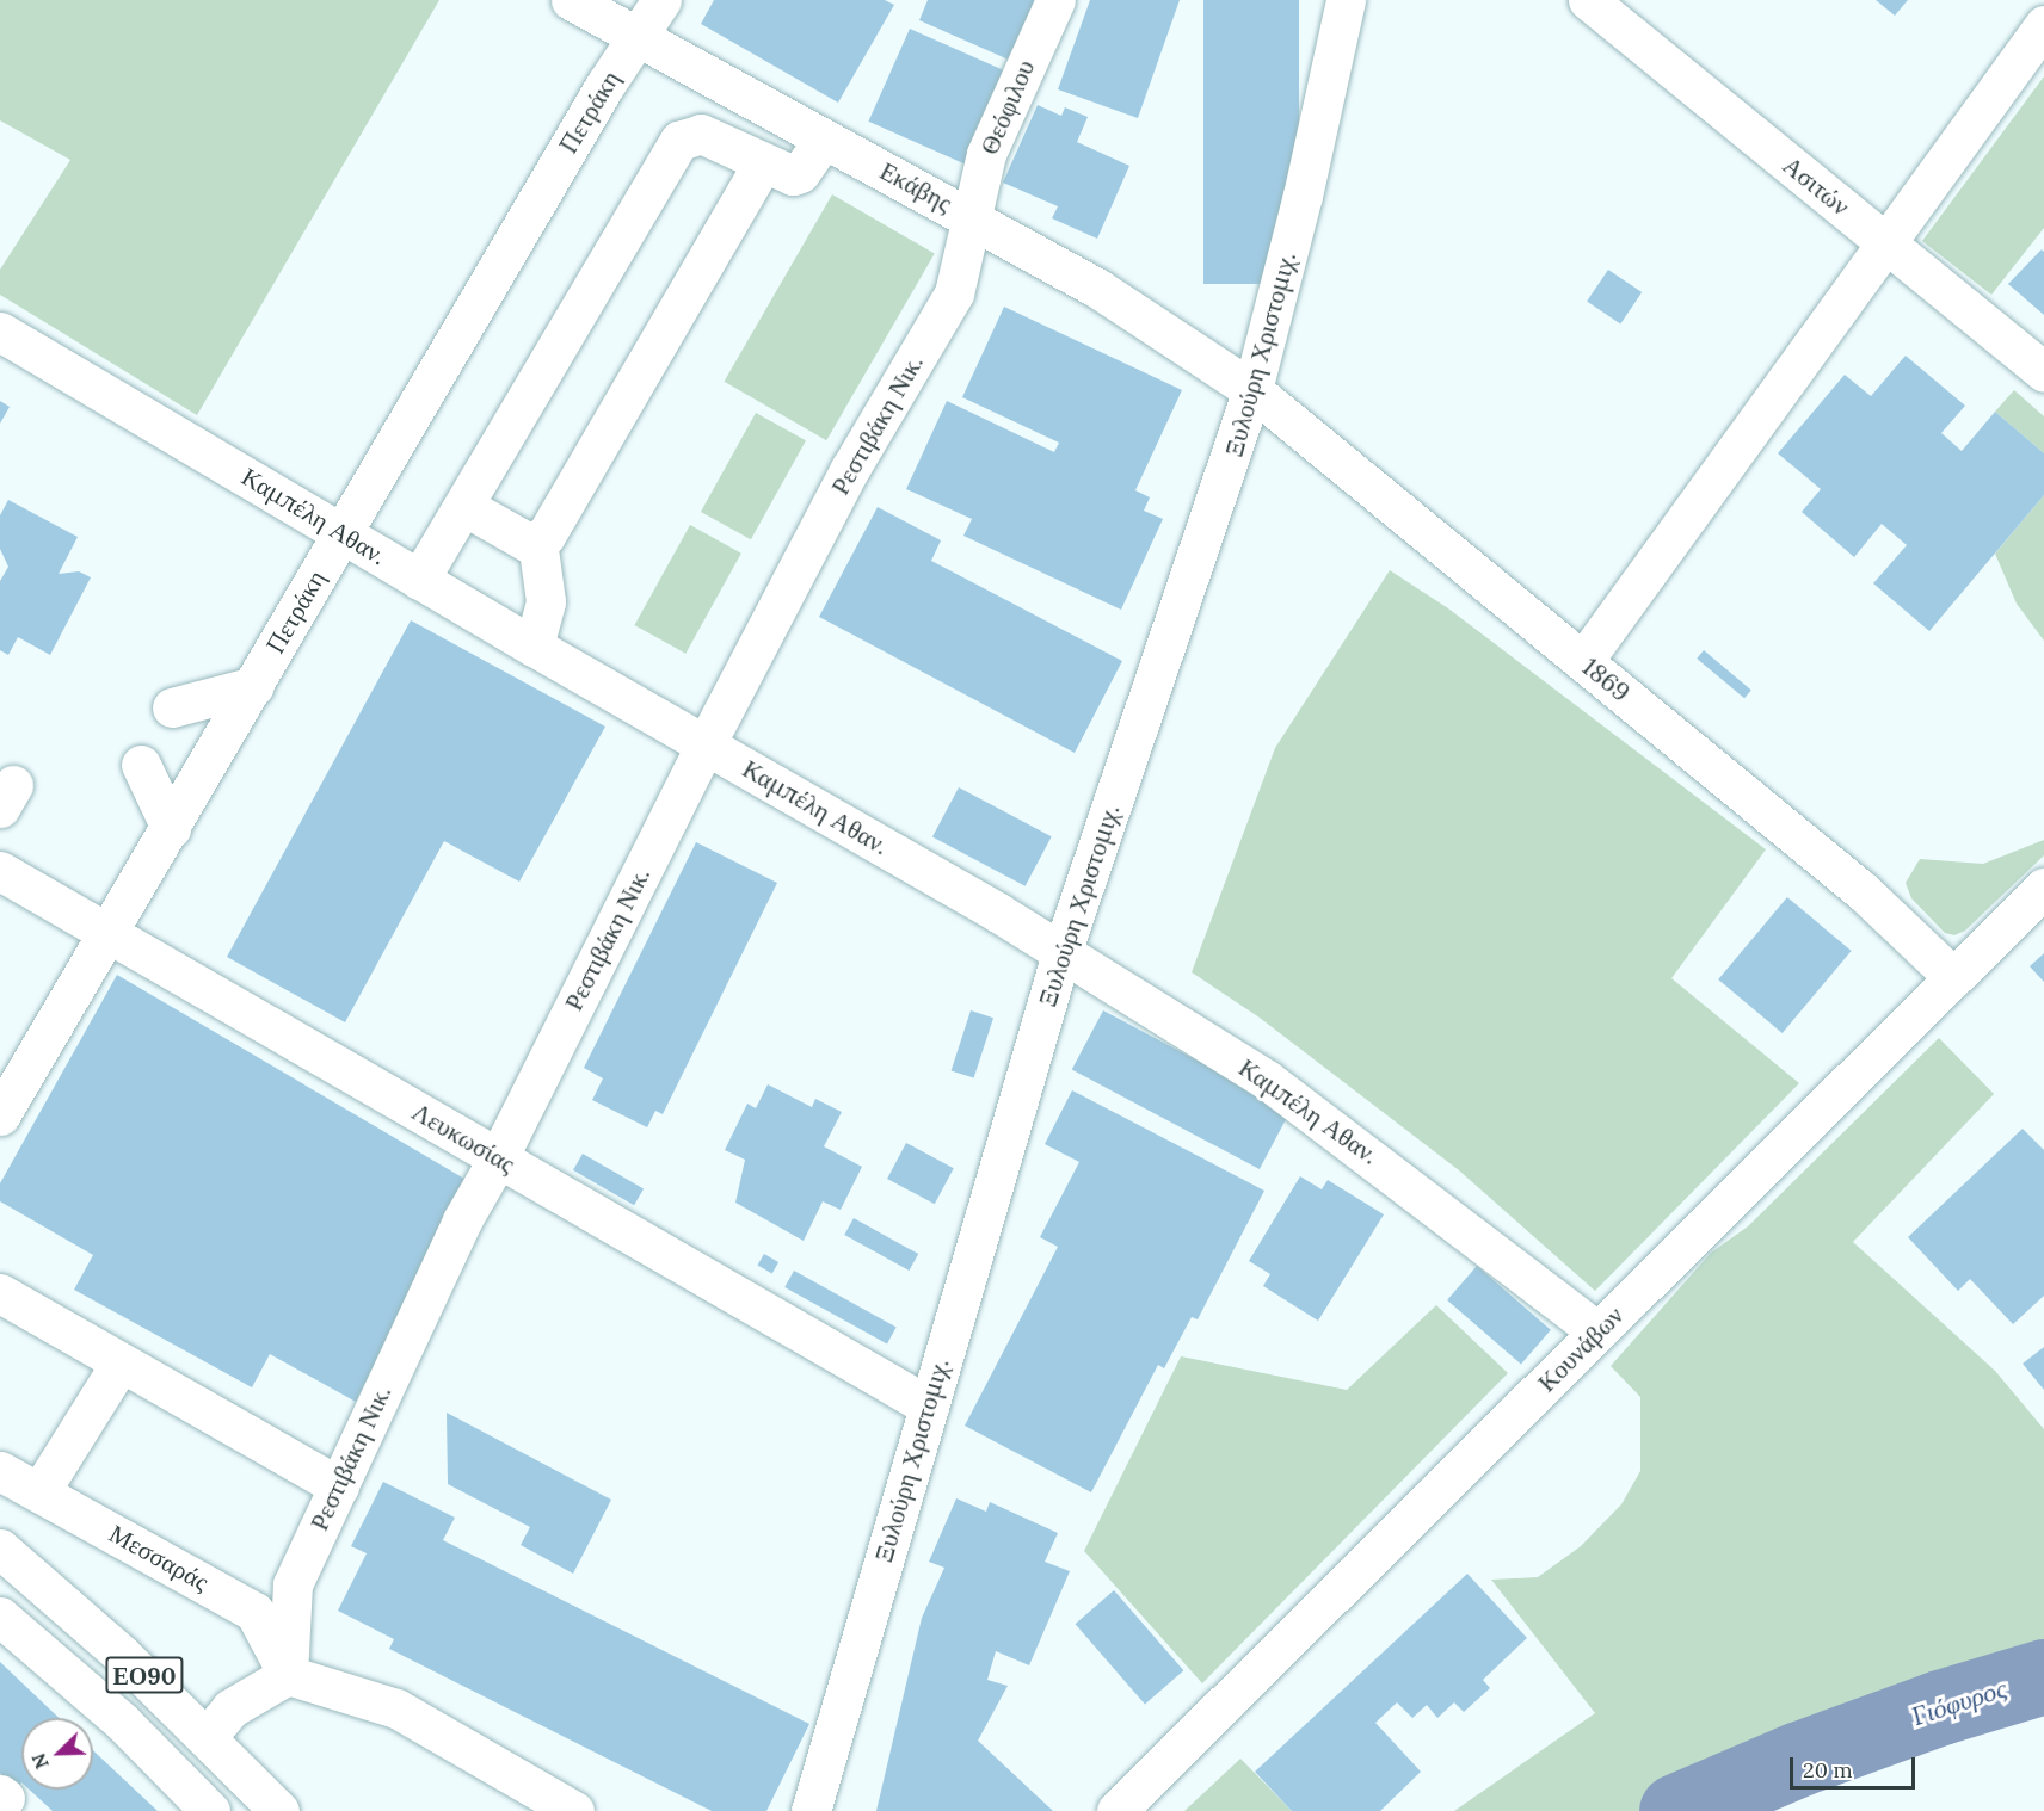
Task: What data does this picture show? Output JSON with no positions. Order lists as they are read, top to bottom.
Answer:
{
  "streets": {
    "street": [
      "Θεόφιλου",
      "Πετράκη",
      "Ασιτών",
      "Εκάβης",
      "Ξυλούρη Χριστομιχ.",
      "Ρεστιβάκη Νικ.",
      "Καμπέλη Αθαν.",
      "1869",
      "Λευκωσίας",
      "Κουνάβων",
      "Μεσσαράς",
      "ΕΟ90"
    ]
  },
  "crossings": [
    ["Θεόφιλου", "Εκάβης"],
    ["Θεόφιλου", "Ρεστιβάκη Νικ."],
    ["Πετράκη", "Εκάβης"],
    ["Πετράκη", "Καμπέλη Αθαν."],
    ["Πετράκη", "Λευκωσίας"],
    ["Εκάβης", "Ξυλούρη Χριστομιχ."],
    ["Εκάβης", "Ρεστιβάκη Νικ."],
    ["Εκάβης", "1869"],
    ["Ξυλούρη Χριστομιχ.", "Καμπέλη Αθαν."],
    ["Ξυλούρη Χριστομιχ.", "1869"],
    ["Ξυλούρη Χριστομιχ.", "Λευκωσίας"],
    ["Ρεστιβάκη Νικ.", "Καμπέλη Αθαν."],
    ["Ρεστιβάκη Νικ.", "Λευκωσίας"],
    ["Ρεστιβάκη Νικ.", "Μεσσαράς"],
    ["Καμπέλη Αθαν.", "Κουνάβων"],
    ["1869", "Κουνάβων"]
  ],
  "water": ["Γιόφυρος"],
  "scale_bar": "20 m",
  "north": "bottom left"
}
